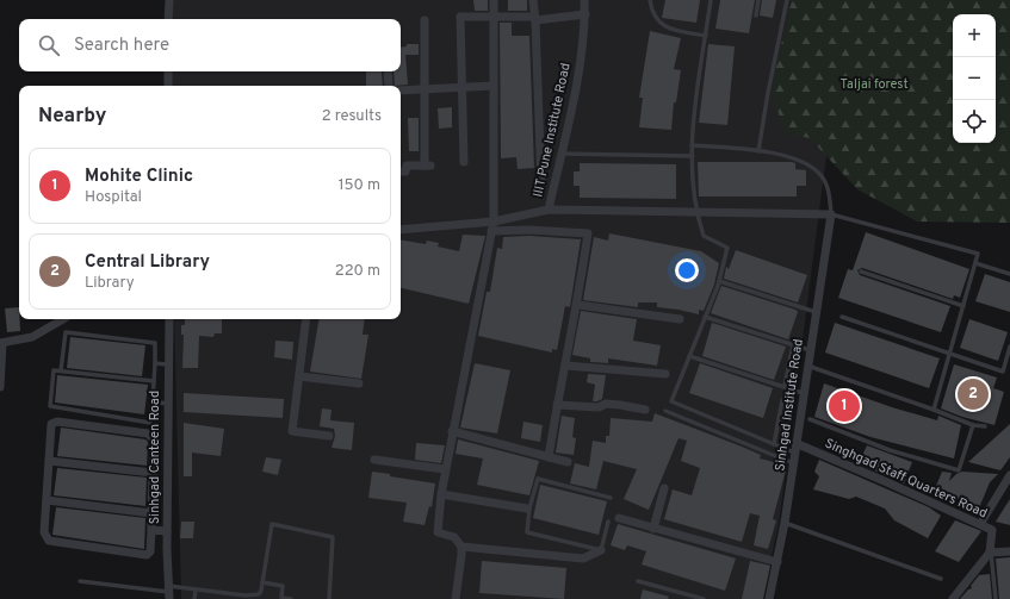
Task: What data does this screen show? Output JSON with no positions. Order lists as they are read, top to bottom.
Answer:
{
  "streets": {
    "street": [
      "IIIT Pune Institute Road",
      "Sinhgad Institute Road",
      "Sinhgad Canteen Road",
      "Singhgad Staff Quarters Road"
    ]
  },
  "crossings": [
    ["Sinhgad Institute Road", "Singhgad Staff Quarters Road"]
  ],
  "parks": ["Taljai forest"],
  "page": {
    "map_buttons": ["+", "−"],
    "search": "Search here",
    "heading": ["Nearby", "2 results"],
    "list": [
      {
        "mark": "1",
        "name": "Mohite Clinic",
        "note": "Hospital",
        "value": "150 m"
      },
      {
        "mark": "2",
        "name": "Central Library",
        "note": "Library",
        "value": "220 m"
      }
    ],
    "pins": ["2", "1"]
  }
}
